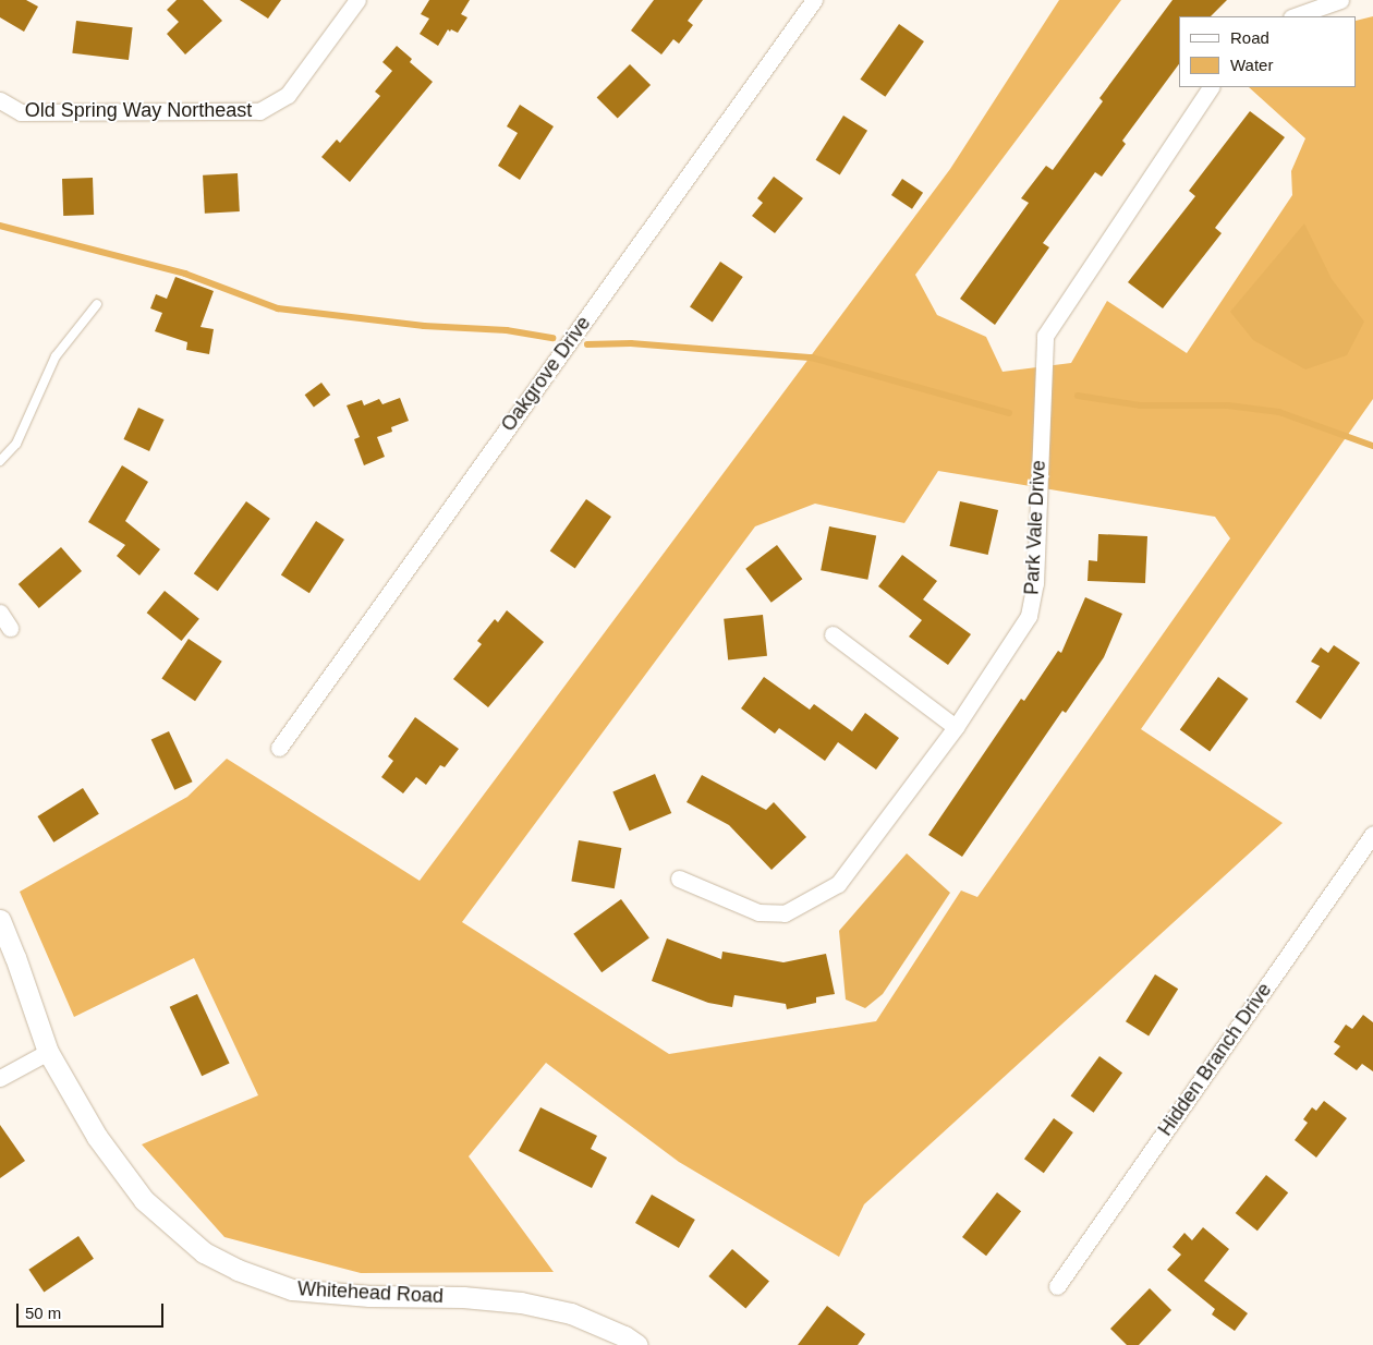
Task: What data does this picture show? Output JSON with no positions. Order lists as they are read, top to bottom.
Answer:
{
  "streets": {
    "street": [
      "Old Spring Way Northeast",
      "Oakgrove Drive",
      "Park Vale Drive",
      "Hidden Branch Drive",
      "Whitehead Road"
    ]
  },
  "legend": ["Road", "Water"],
  "scale_bar": "50 m"
}
